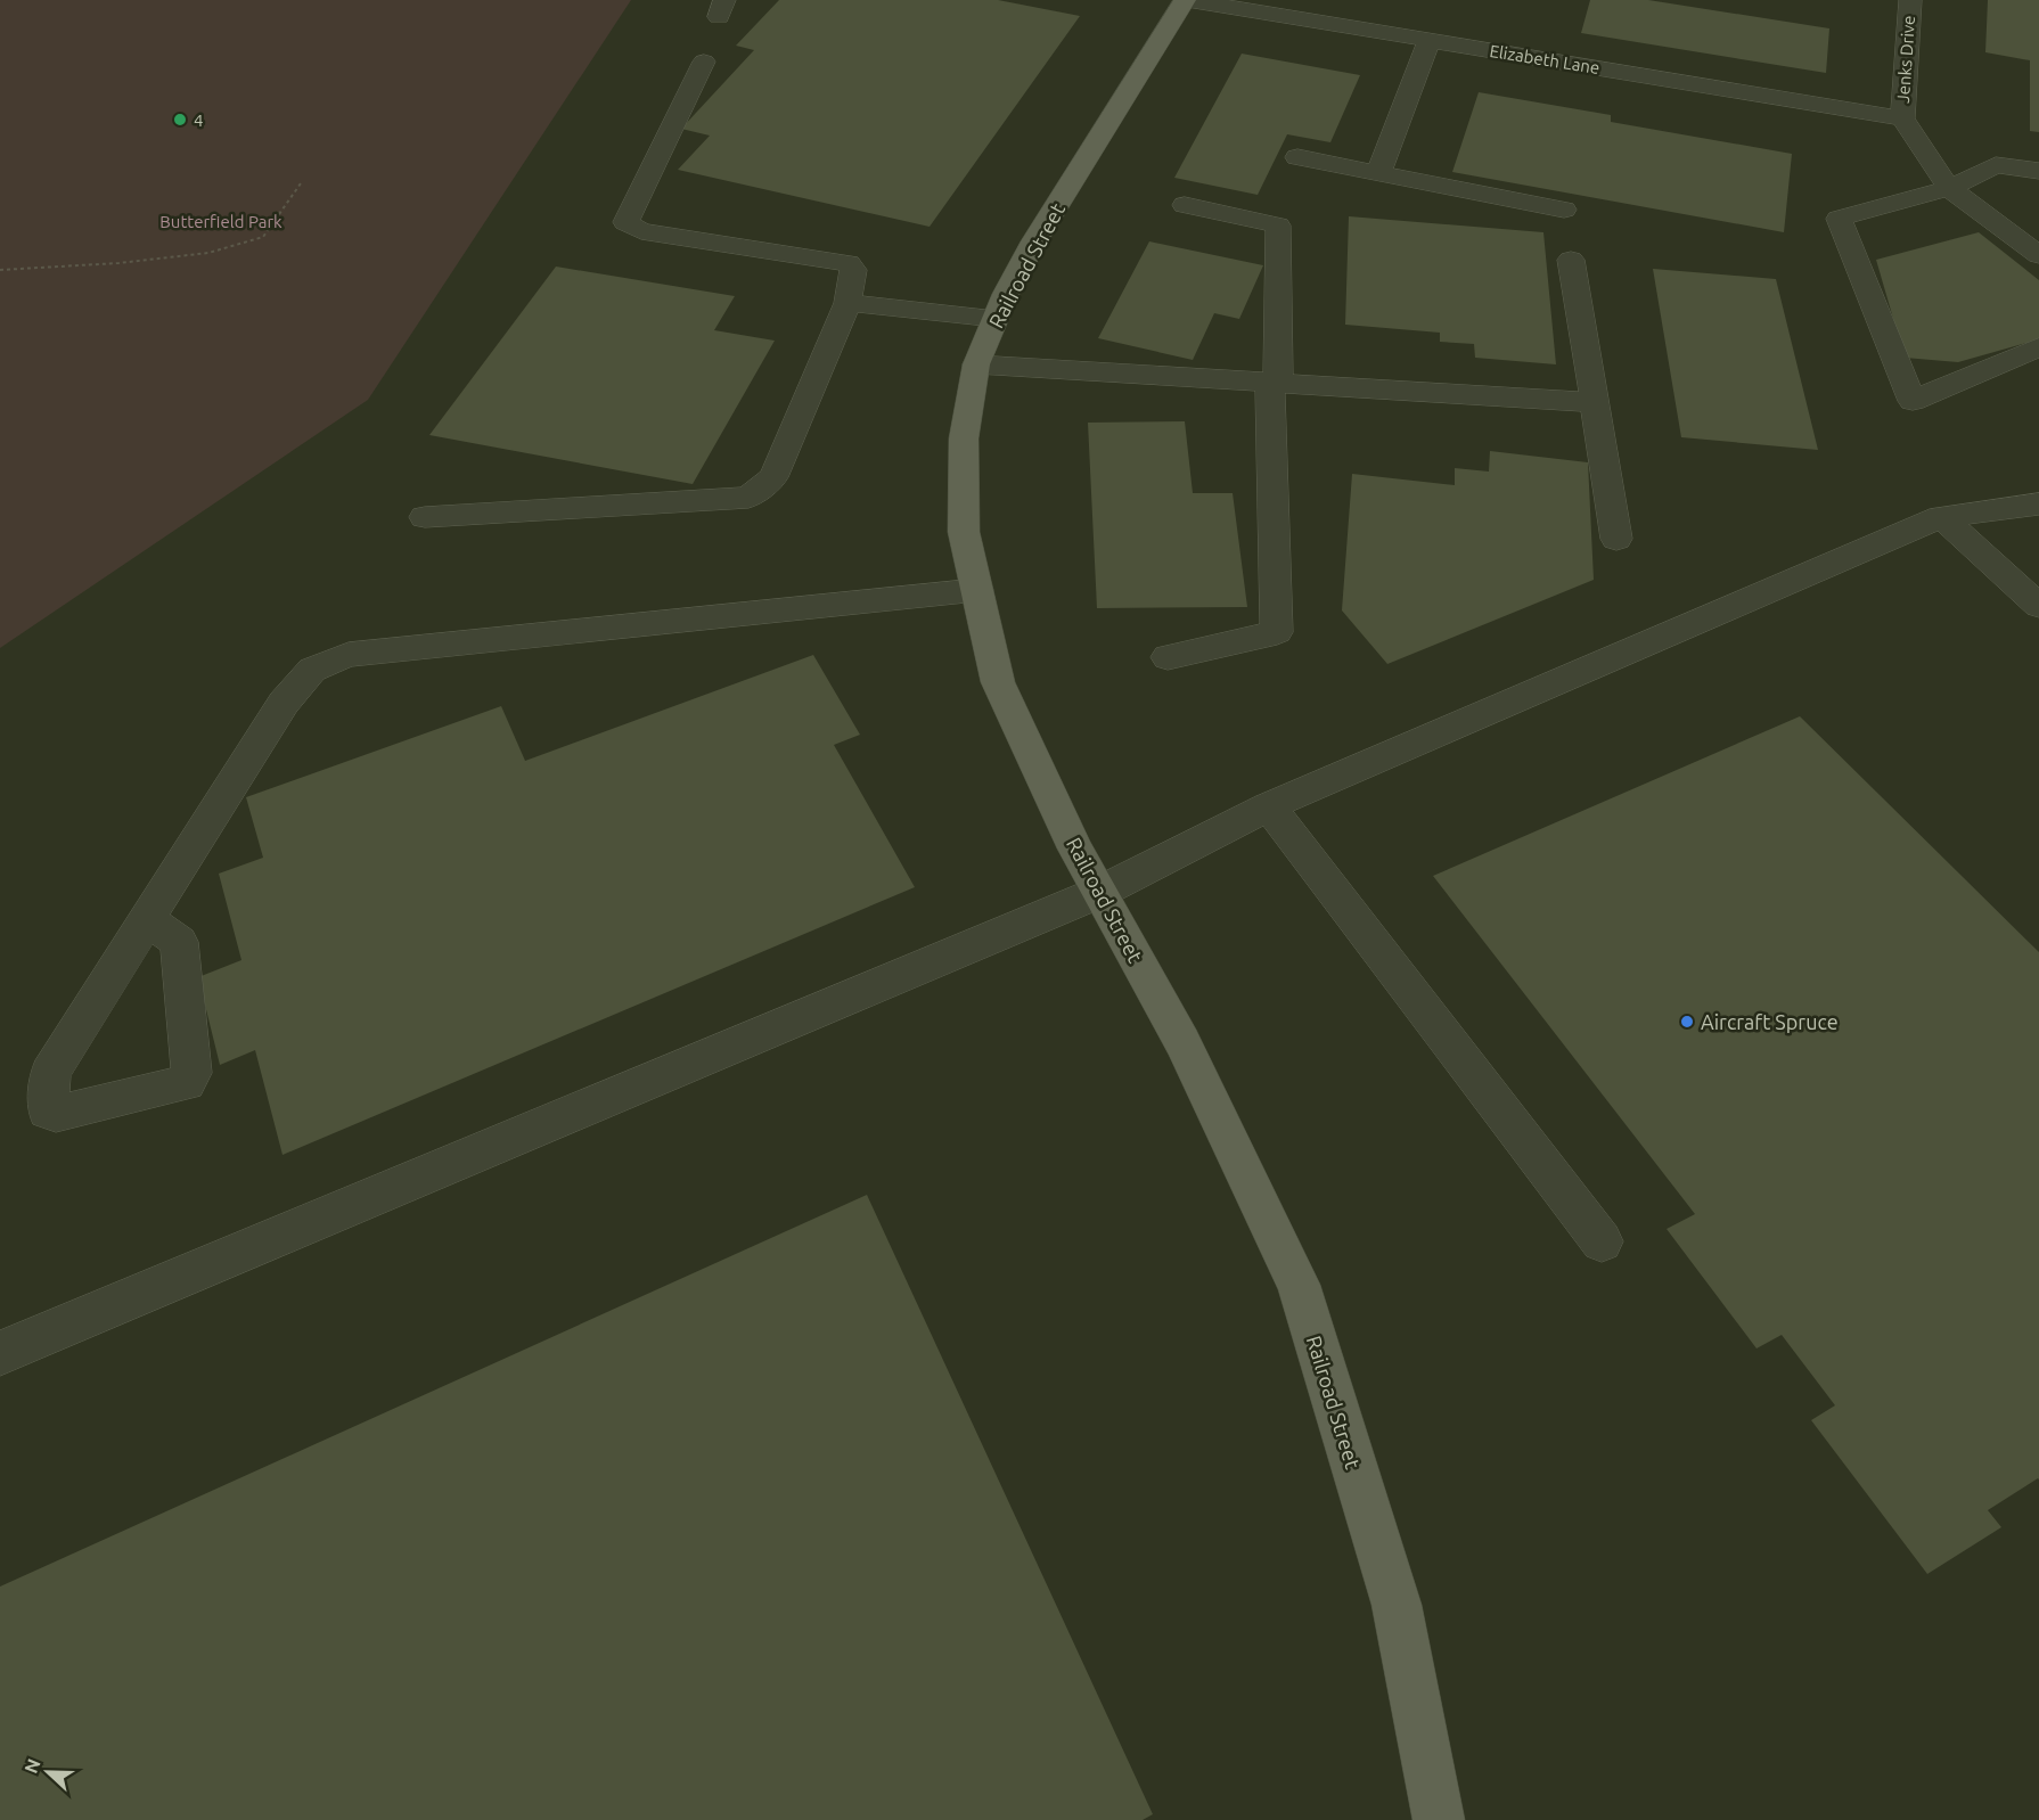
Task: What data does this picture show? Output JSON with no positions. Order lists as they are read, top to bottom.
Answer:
{
  "streets": {
    "main road": ["Railroad Street"],
    "street": ["Elizabeth Lane", "Jenks Drive"]
  },
  "crossings": [
    ["Elizabeth Lane", "Jenks Drive"],
    ["Elizabeth Lane", "Railroad Street"]
  ],
  "parks": ["Butterfield Park"],
  "places": ["4", "Aircraft Spruce"],
  "north": "left"
}
